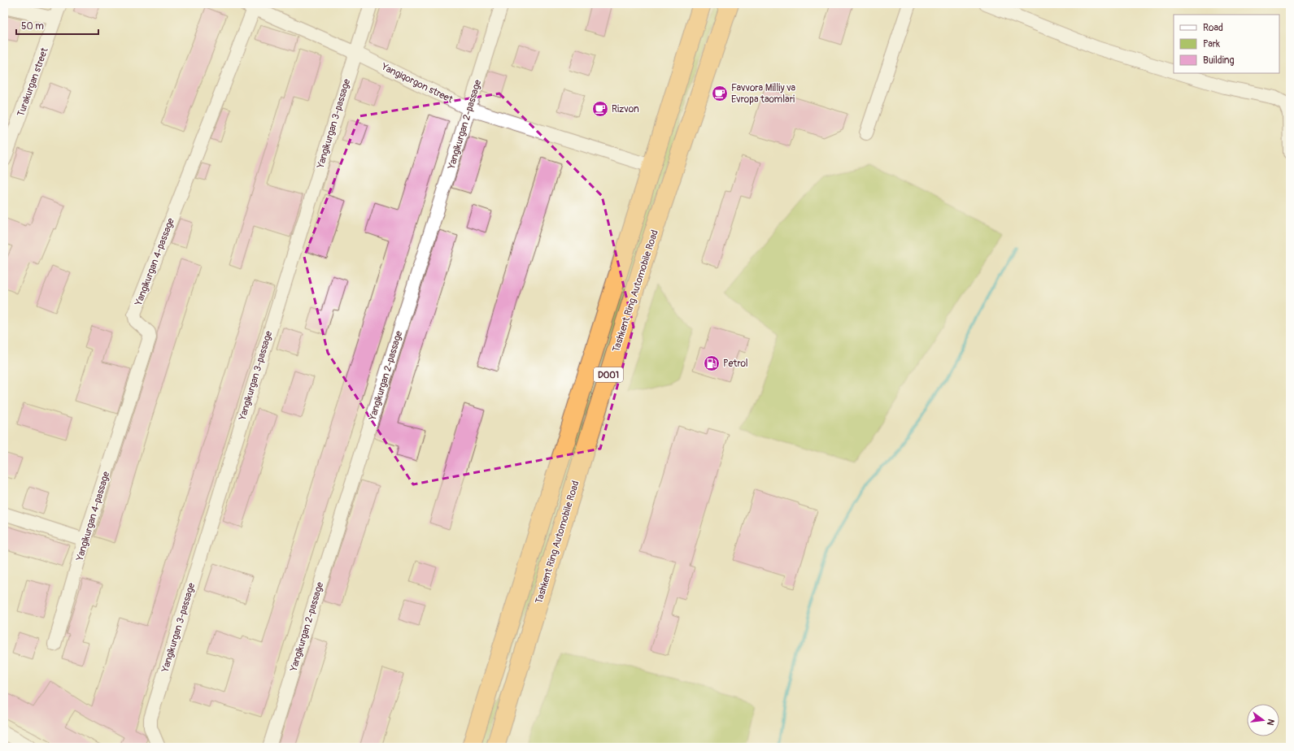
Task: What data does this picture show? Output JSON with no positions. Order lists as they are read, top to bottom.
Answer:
{
  "streets": {
    "highway": ["Tashkent Ring Automobile Road", "D001"],
    "street": [
      "Turakurgan street",
      "Yangiqorgon street",
      "Yangikurgan 3-passage",
      "Yangikurgan 2-passage",
      "Yangikurgan 4-passage"
    ]
  },
  "crossings": [
    ["Yangiqorgon street", "Yangikurgan 3-passage"],
    ["Yangiqorgon street", "Yangikurgan 2-passage"],
    ["Yangiqorgon street", "Yangikurgan 4-passage"],
    ["Yangiqorgon street", "D001"]
  ],
  "places": {
    "cafe": ["Favvora Milliy va Evropa taomlari", "Rizvon"],
    "fuel station": ["Petrol"]
  },
  "legend": ["Road", "Park", "Building"],
  "scale_bar": "50 m",
  "north": "right"
}
